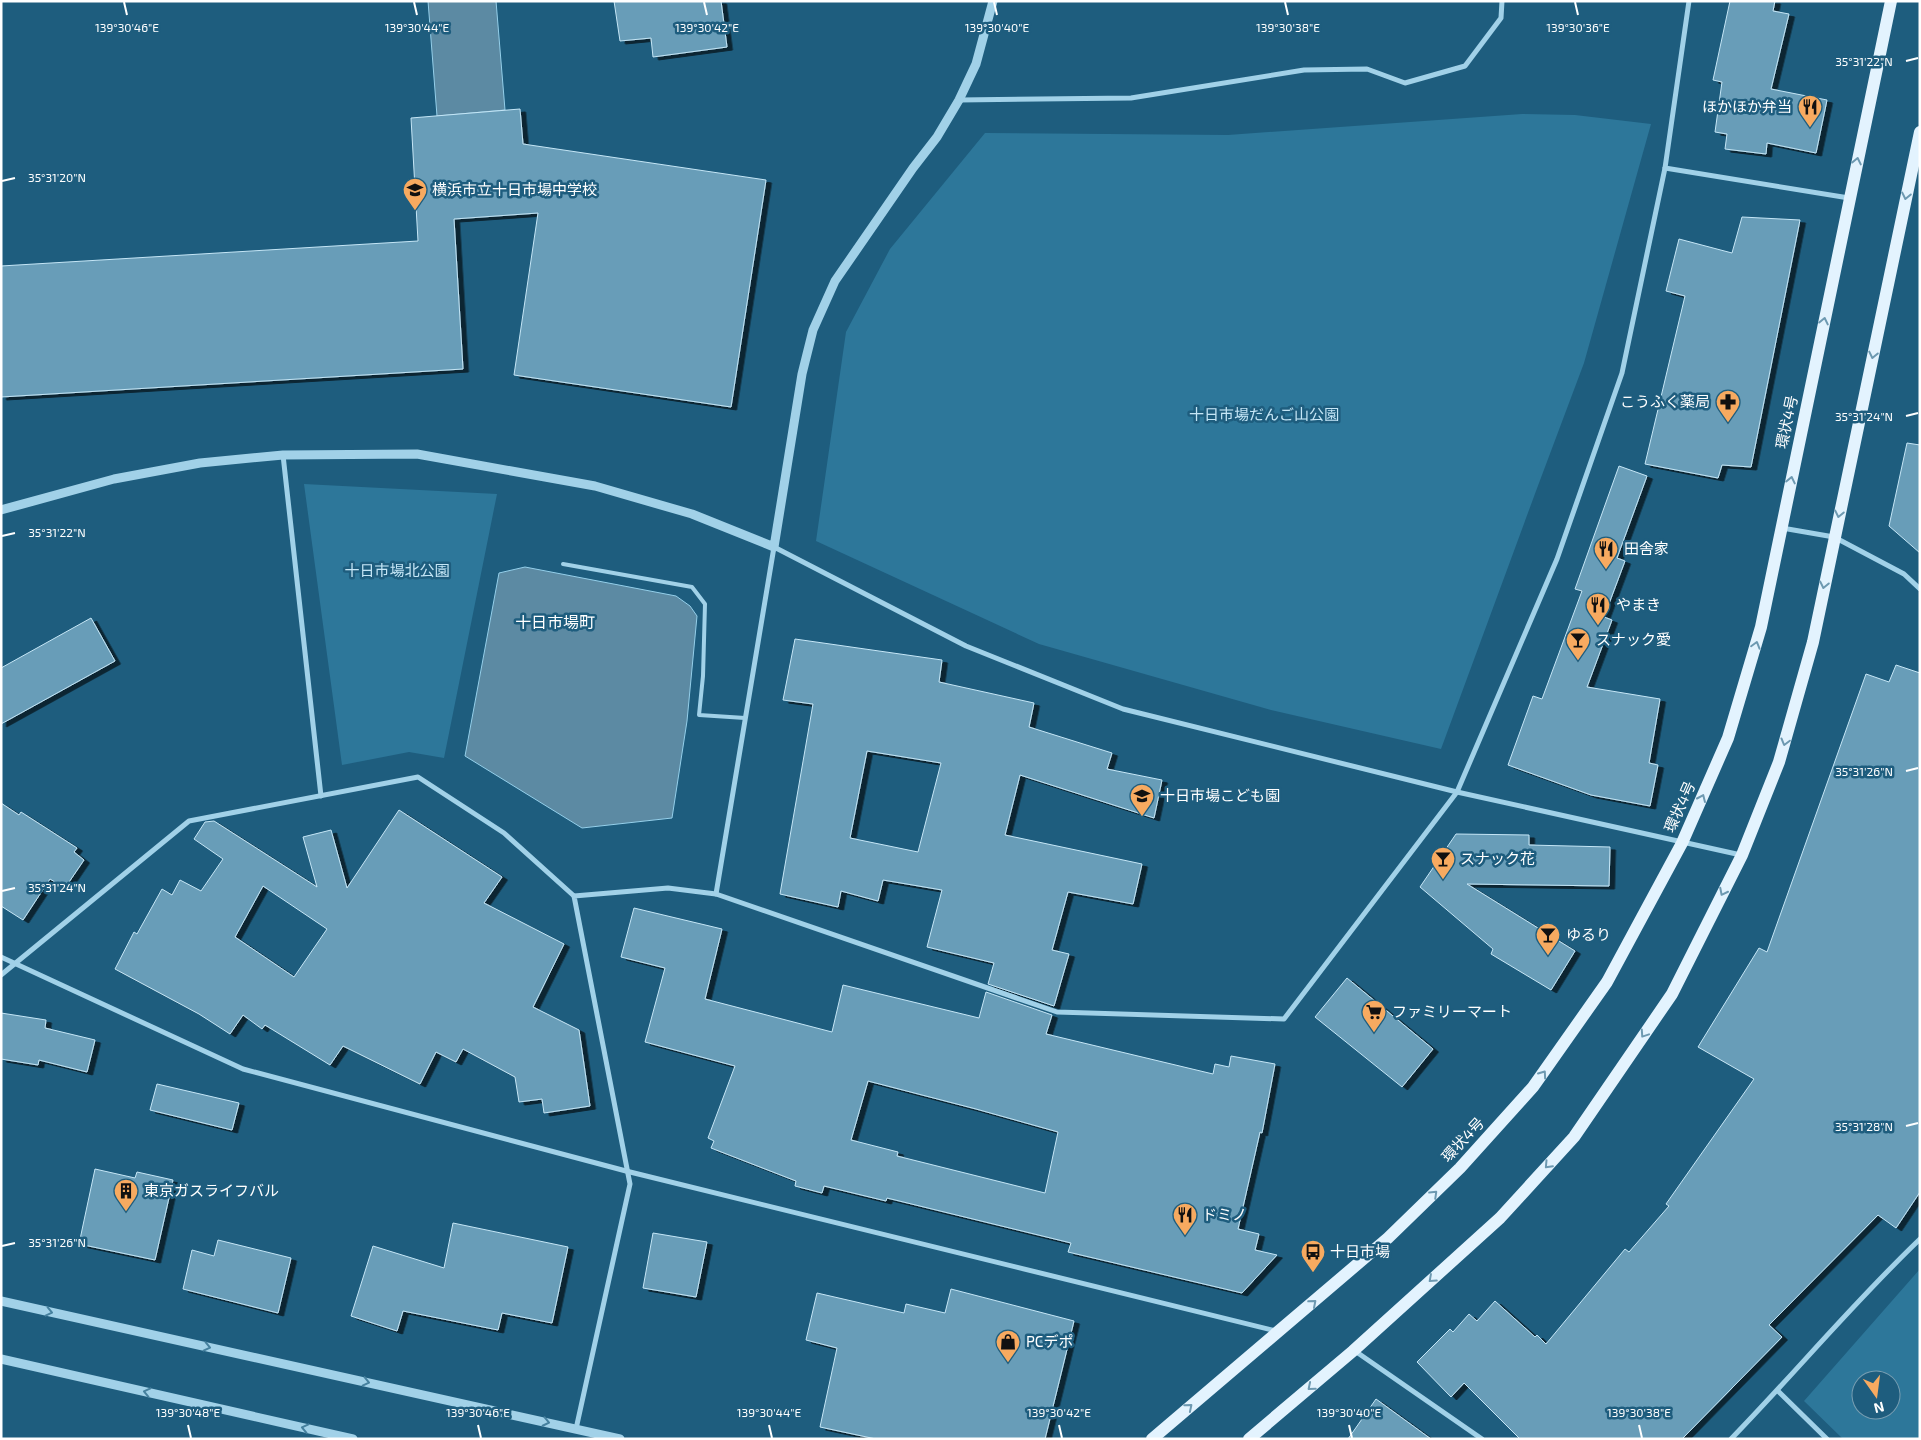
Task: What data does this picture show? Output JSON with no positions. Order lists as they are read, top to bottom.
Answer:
{
  "streets": {
    "main road": ["環状4号"]
  },
  "districts": ["十日市場町"],
  "parks": ["十日市場だんご山公園", "十日市場北公園"],
  "places": {
    "restaurant": [
      "ほかほか弁当",
      "田舎家",
      "やまき",
      "ドミノ"
    ],
    "school or university": ["横浜市立十日市場中学校", "十日市場こども園"],
    "pharmacy": ["こうふく薬局"],
    "bar": ["スナック愛", "スナック花", "ゆるり"],
    "supermarket": ["ファミリーマート"],
    "building": ["東京ガスライフバル"],
    "bus stop": ["十日市場"],
    "shop": ["PCデポ"]
  },
  "north": "bottom",
  "coordinates": [
    "139°30'46\"E",
    "139°30'44\"E",
    "139°30'42\"E",
    "139°30'40\"E",
    "139°30'38\"E",
    "139°30'36\"E",
    "35°31'22\"N",
    "35°31'20\"N",
    "35°31'24\"N",
    "35°31'26\"N",
    "35°31'28\"N",
    "139°30'48\"E"
  ]
}
